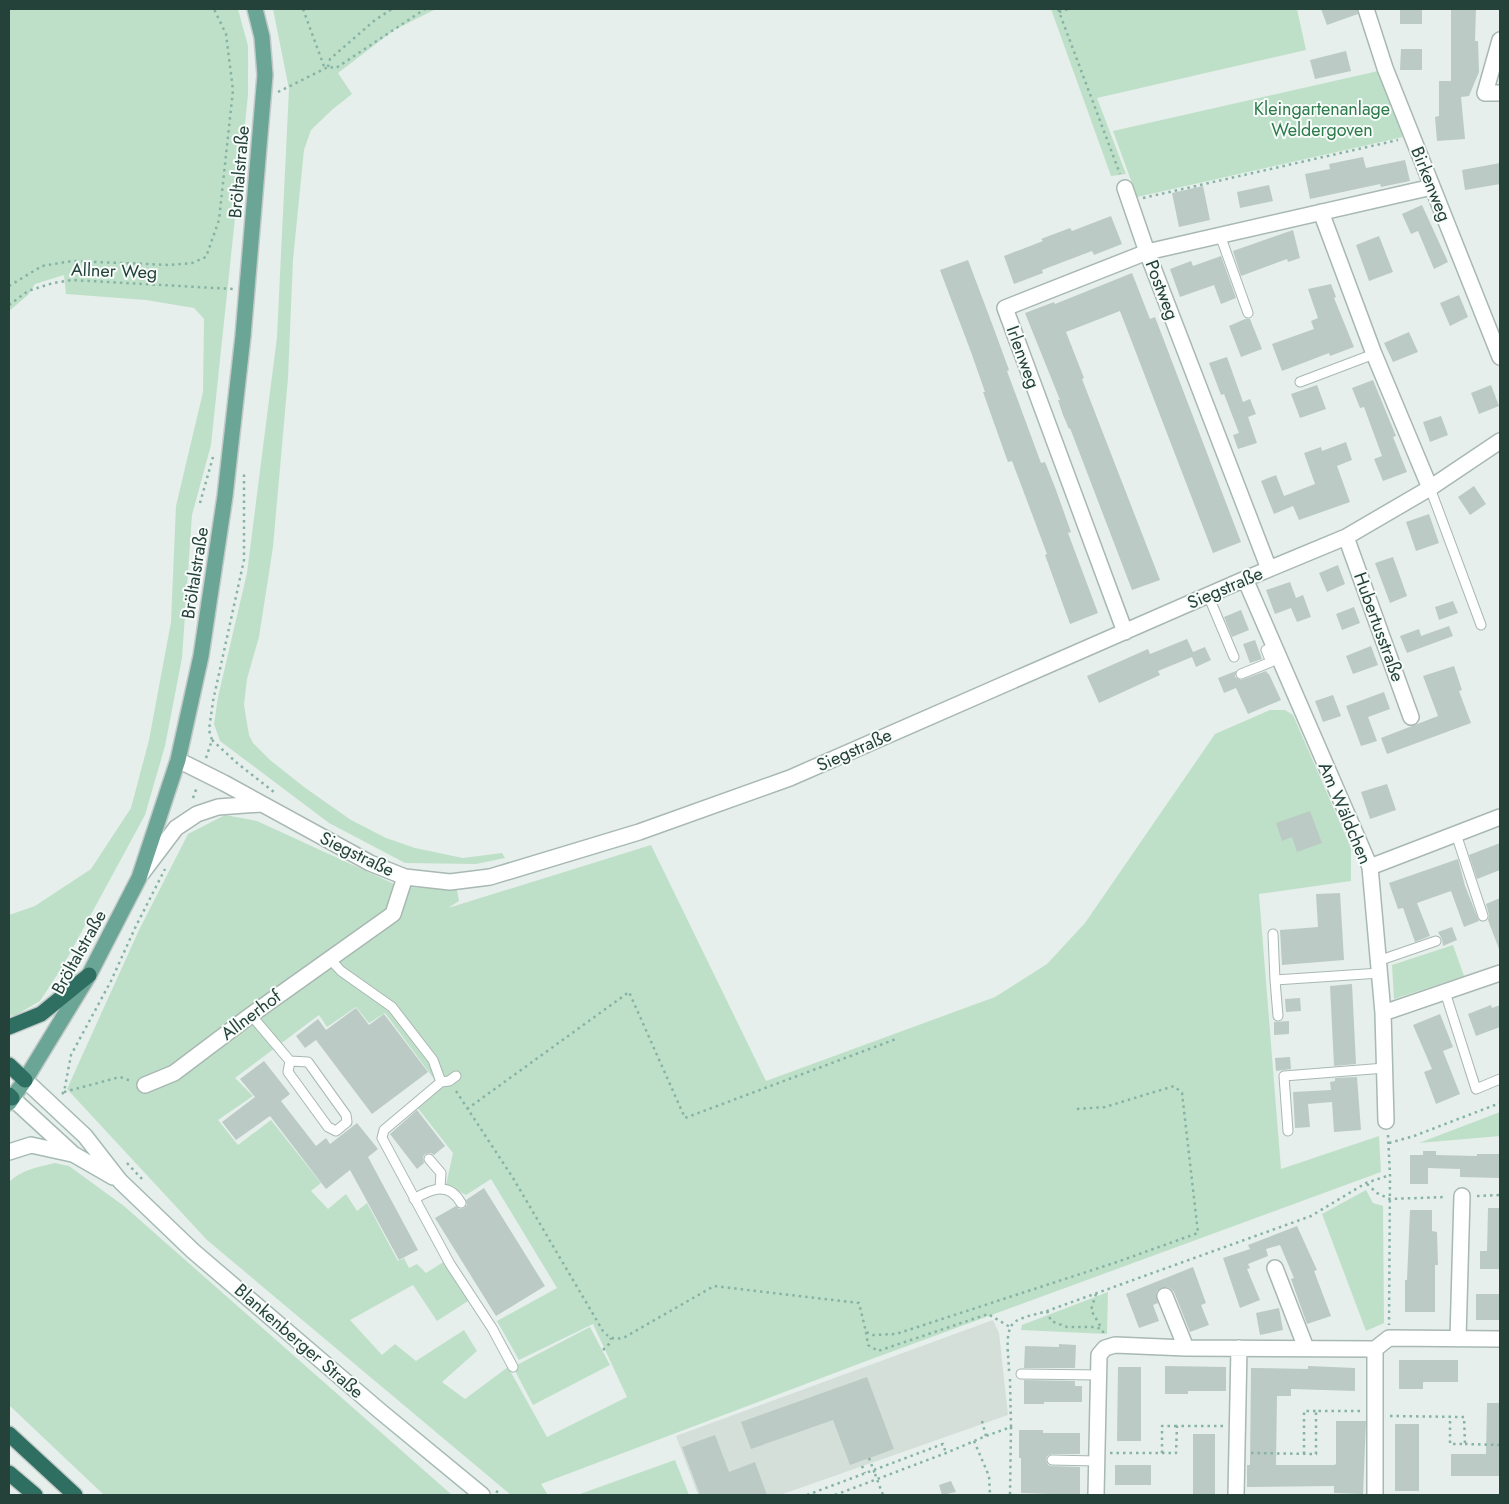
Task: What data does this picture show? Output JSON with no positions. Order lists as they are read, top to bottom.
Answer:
{
  "streets": {
    "main road": ["Bröltalstraße"],
    "street": [
      "Birkenweg",
      "Postweg",
      "Irlenweg",
      "Siegstraße",
      "Hubertusstraße",
      "Am Wäldchen",
      "Allnerhof",
      "Blankenberger Straße"
    ],
    "path": ["Allner Weg"]
  },
  "crossings": [
    ["Bröltalstraße", "Siegstraße"],
    ["Bröltalstraße", "Blankenberger Straße"],
    ["Birkenweg", "Irlenweg"],
    ["Postweg", "Irlenweg"],
    ["Postweg", "Siegstraße"],
    ["Irlenweg", "Siegstraße"],
    ["Siegstraße", "Hubertusstraße"],
    ["Siegstraße", "Am Wäldchen"],
    ["Siegstraße", "Allnerhof"]
  ],
  "parks": ["Kleingartenanlage Weldergoven"]
}
